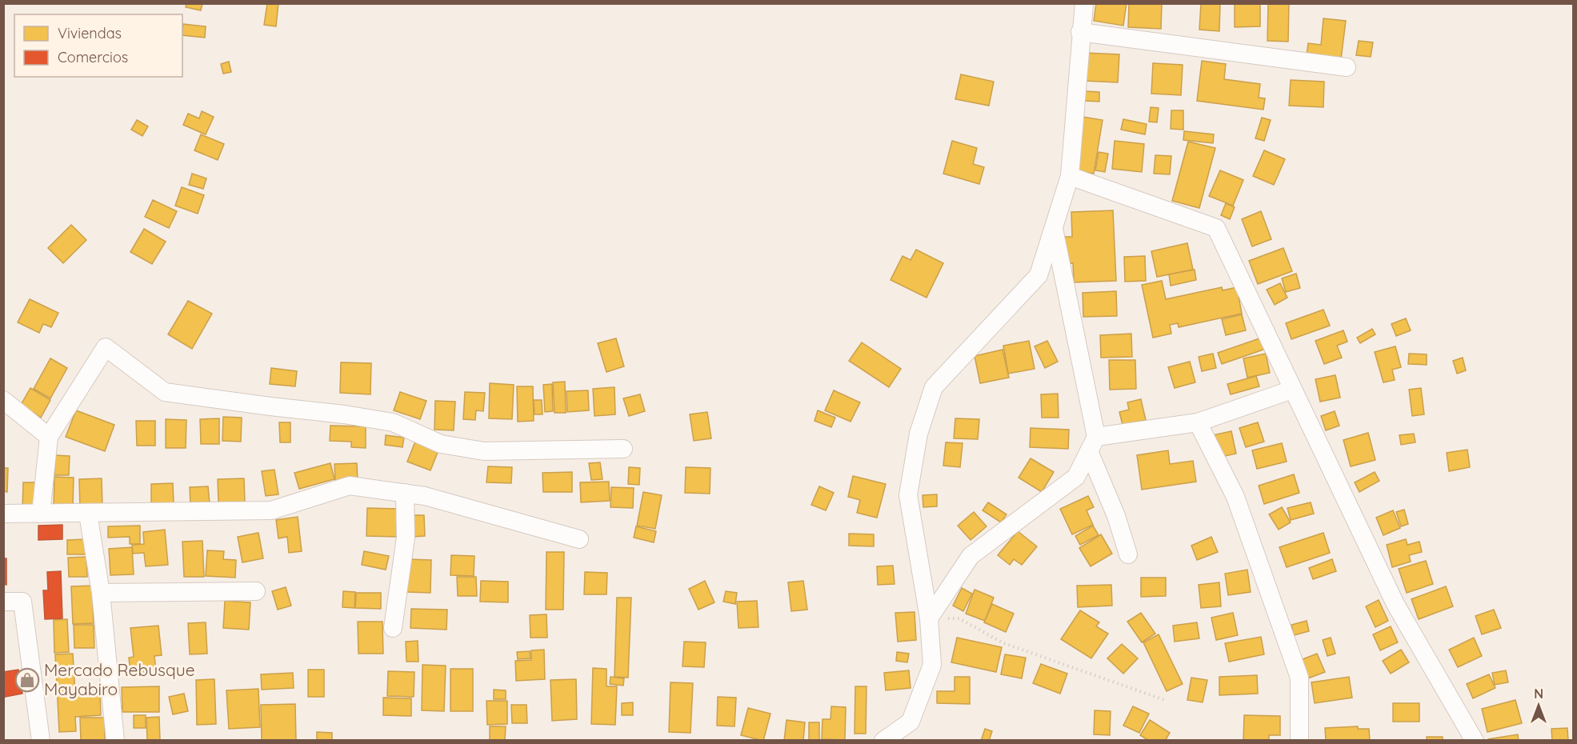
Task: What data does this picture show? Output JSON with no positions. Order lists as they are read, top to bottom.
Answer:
{
  "places": {
    "shop": ["Mercado Rebusque Mayabiro"]
  },
  "legend": ["Viviendas", "Comercios"],
  "north": "top"
}
